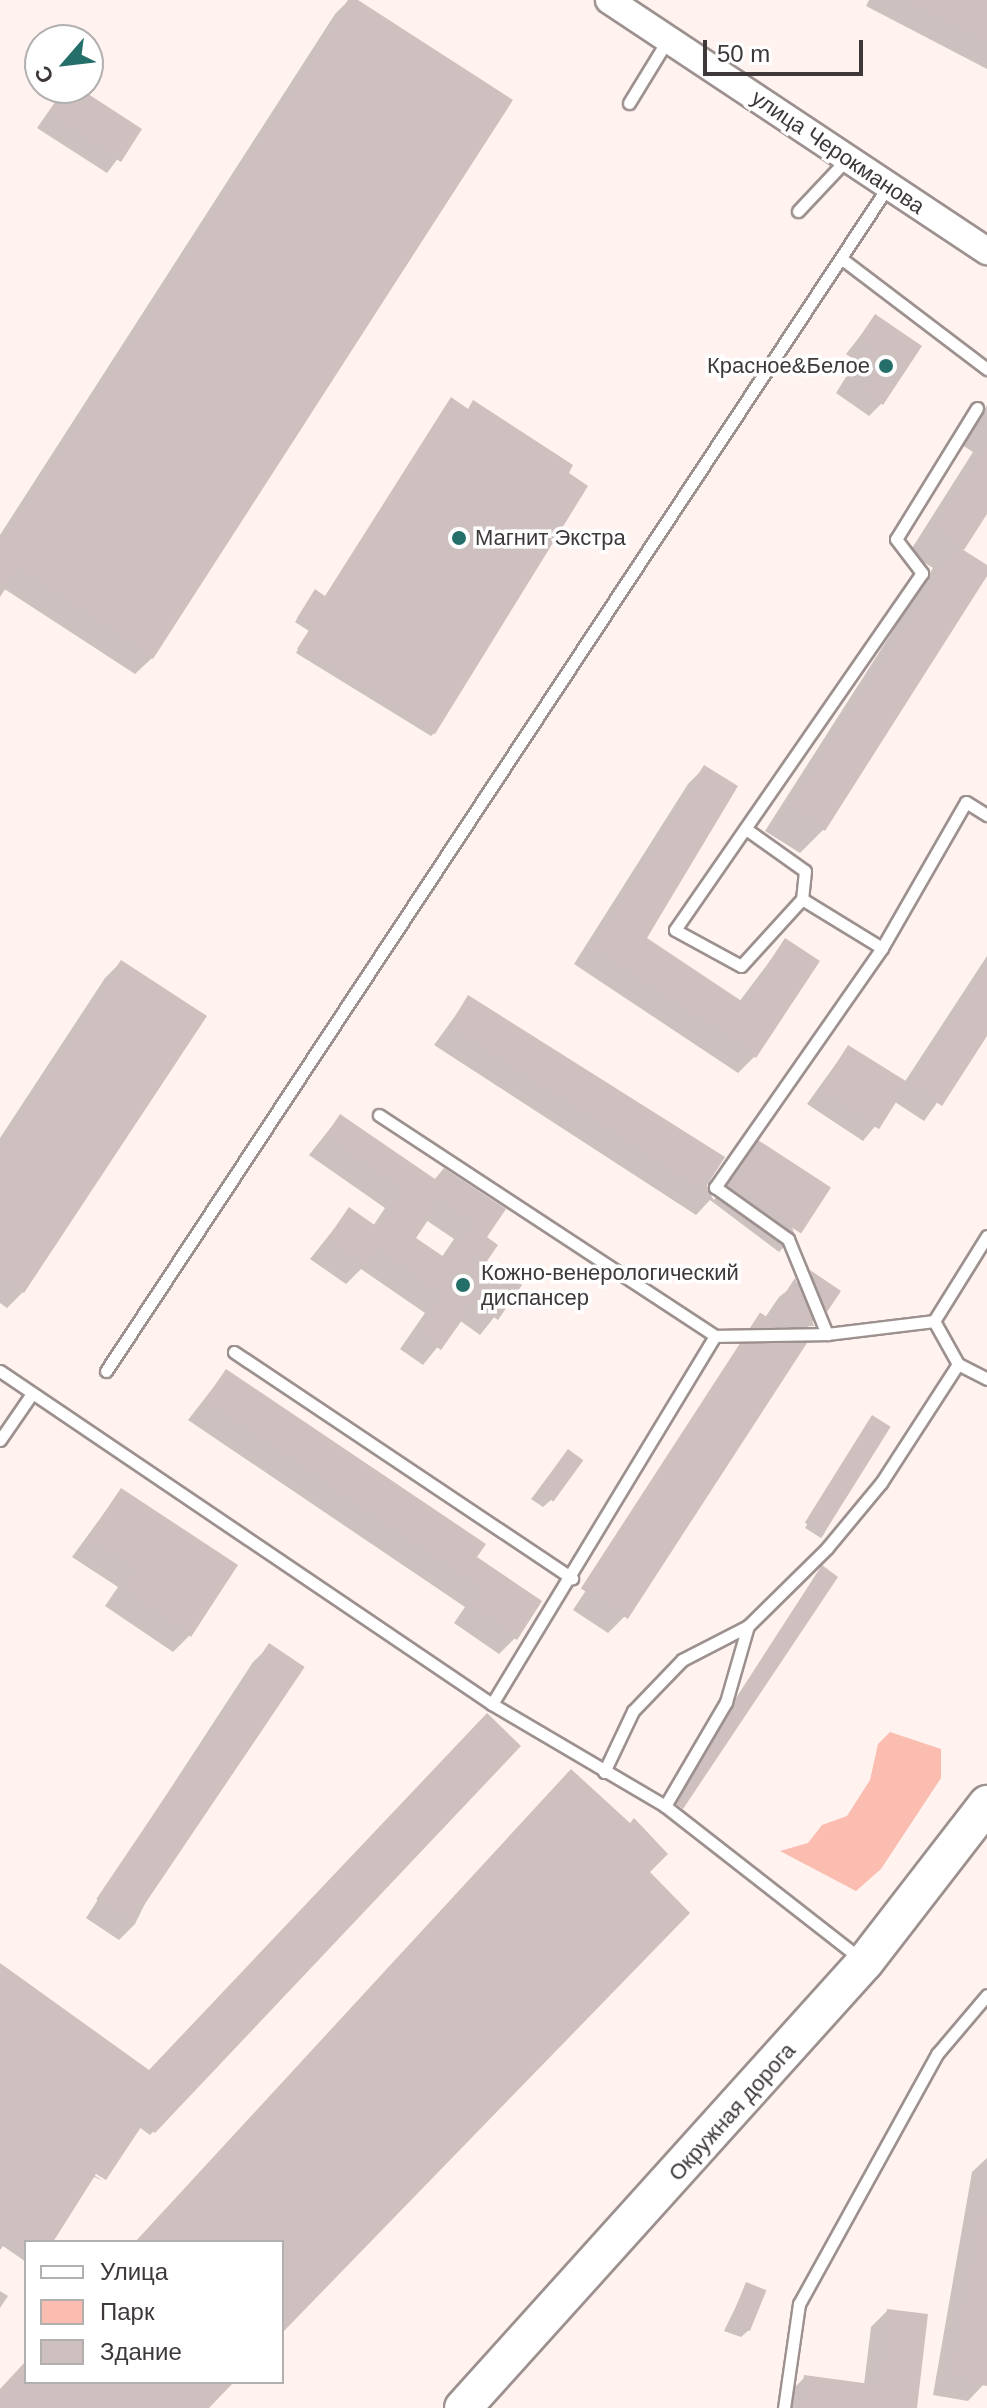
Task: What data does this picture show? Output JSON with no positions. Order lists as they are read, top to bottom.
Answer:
{
  "streets": {
    "highway": ["Окружная дорога"],
    "street": ["улица Черокманова"]
  },
  "places": ["Красное&Белое", "Магнит Экстра", "Кожно-венерологический диспансер"],
  "legend": ["Улица", "Парк", "Здание"],
  "scale_bar": "50 m",
  "north": "bottom left"
}
